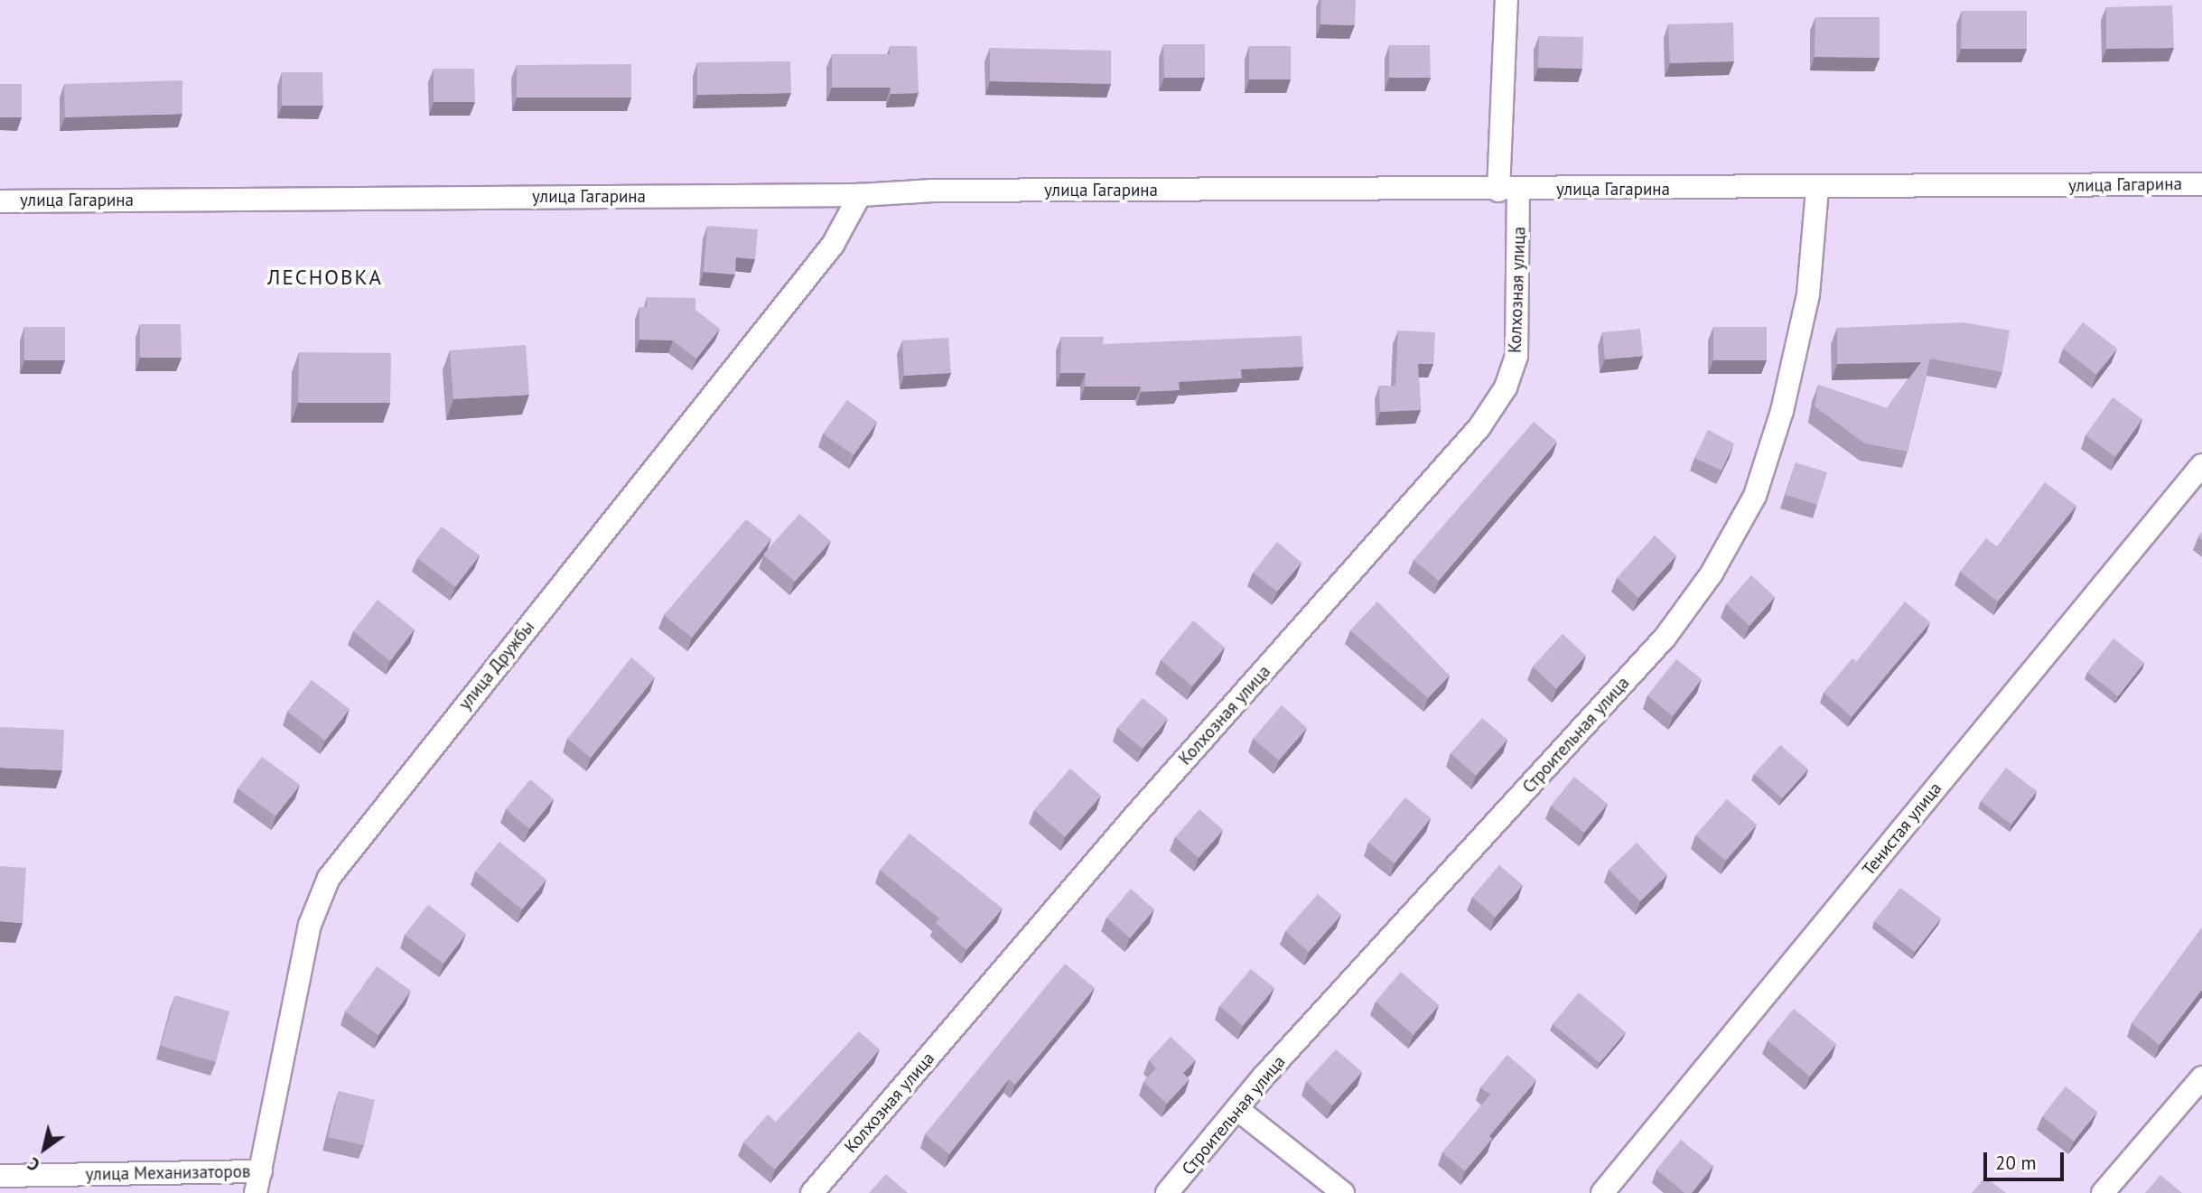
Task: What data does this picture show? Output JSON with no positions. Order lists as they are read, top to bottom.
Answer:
{
  "streets": {
    "street": [
      "улица Гагарина",
      "Колхозная улица",
      "улица Дружбы",
      "Строительная улица",
      "Тенистая улица",
      "улица Механизаторов"
    ]
  },
  "crossings": [
    ["улица Гагарина", "Колхозная улица"],
    ["улица Гагарина", "улица Дружбы"],
    ["улица Гагарина", "Строительная улица"],
    ["улица Дружбы", "улица Механизаторов"]
  ],
  "districts": ["ЛЕСНОВКА"],
  "scale_bar": "20 m",
  "north": "bottom left"
}
